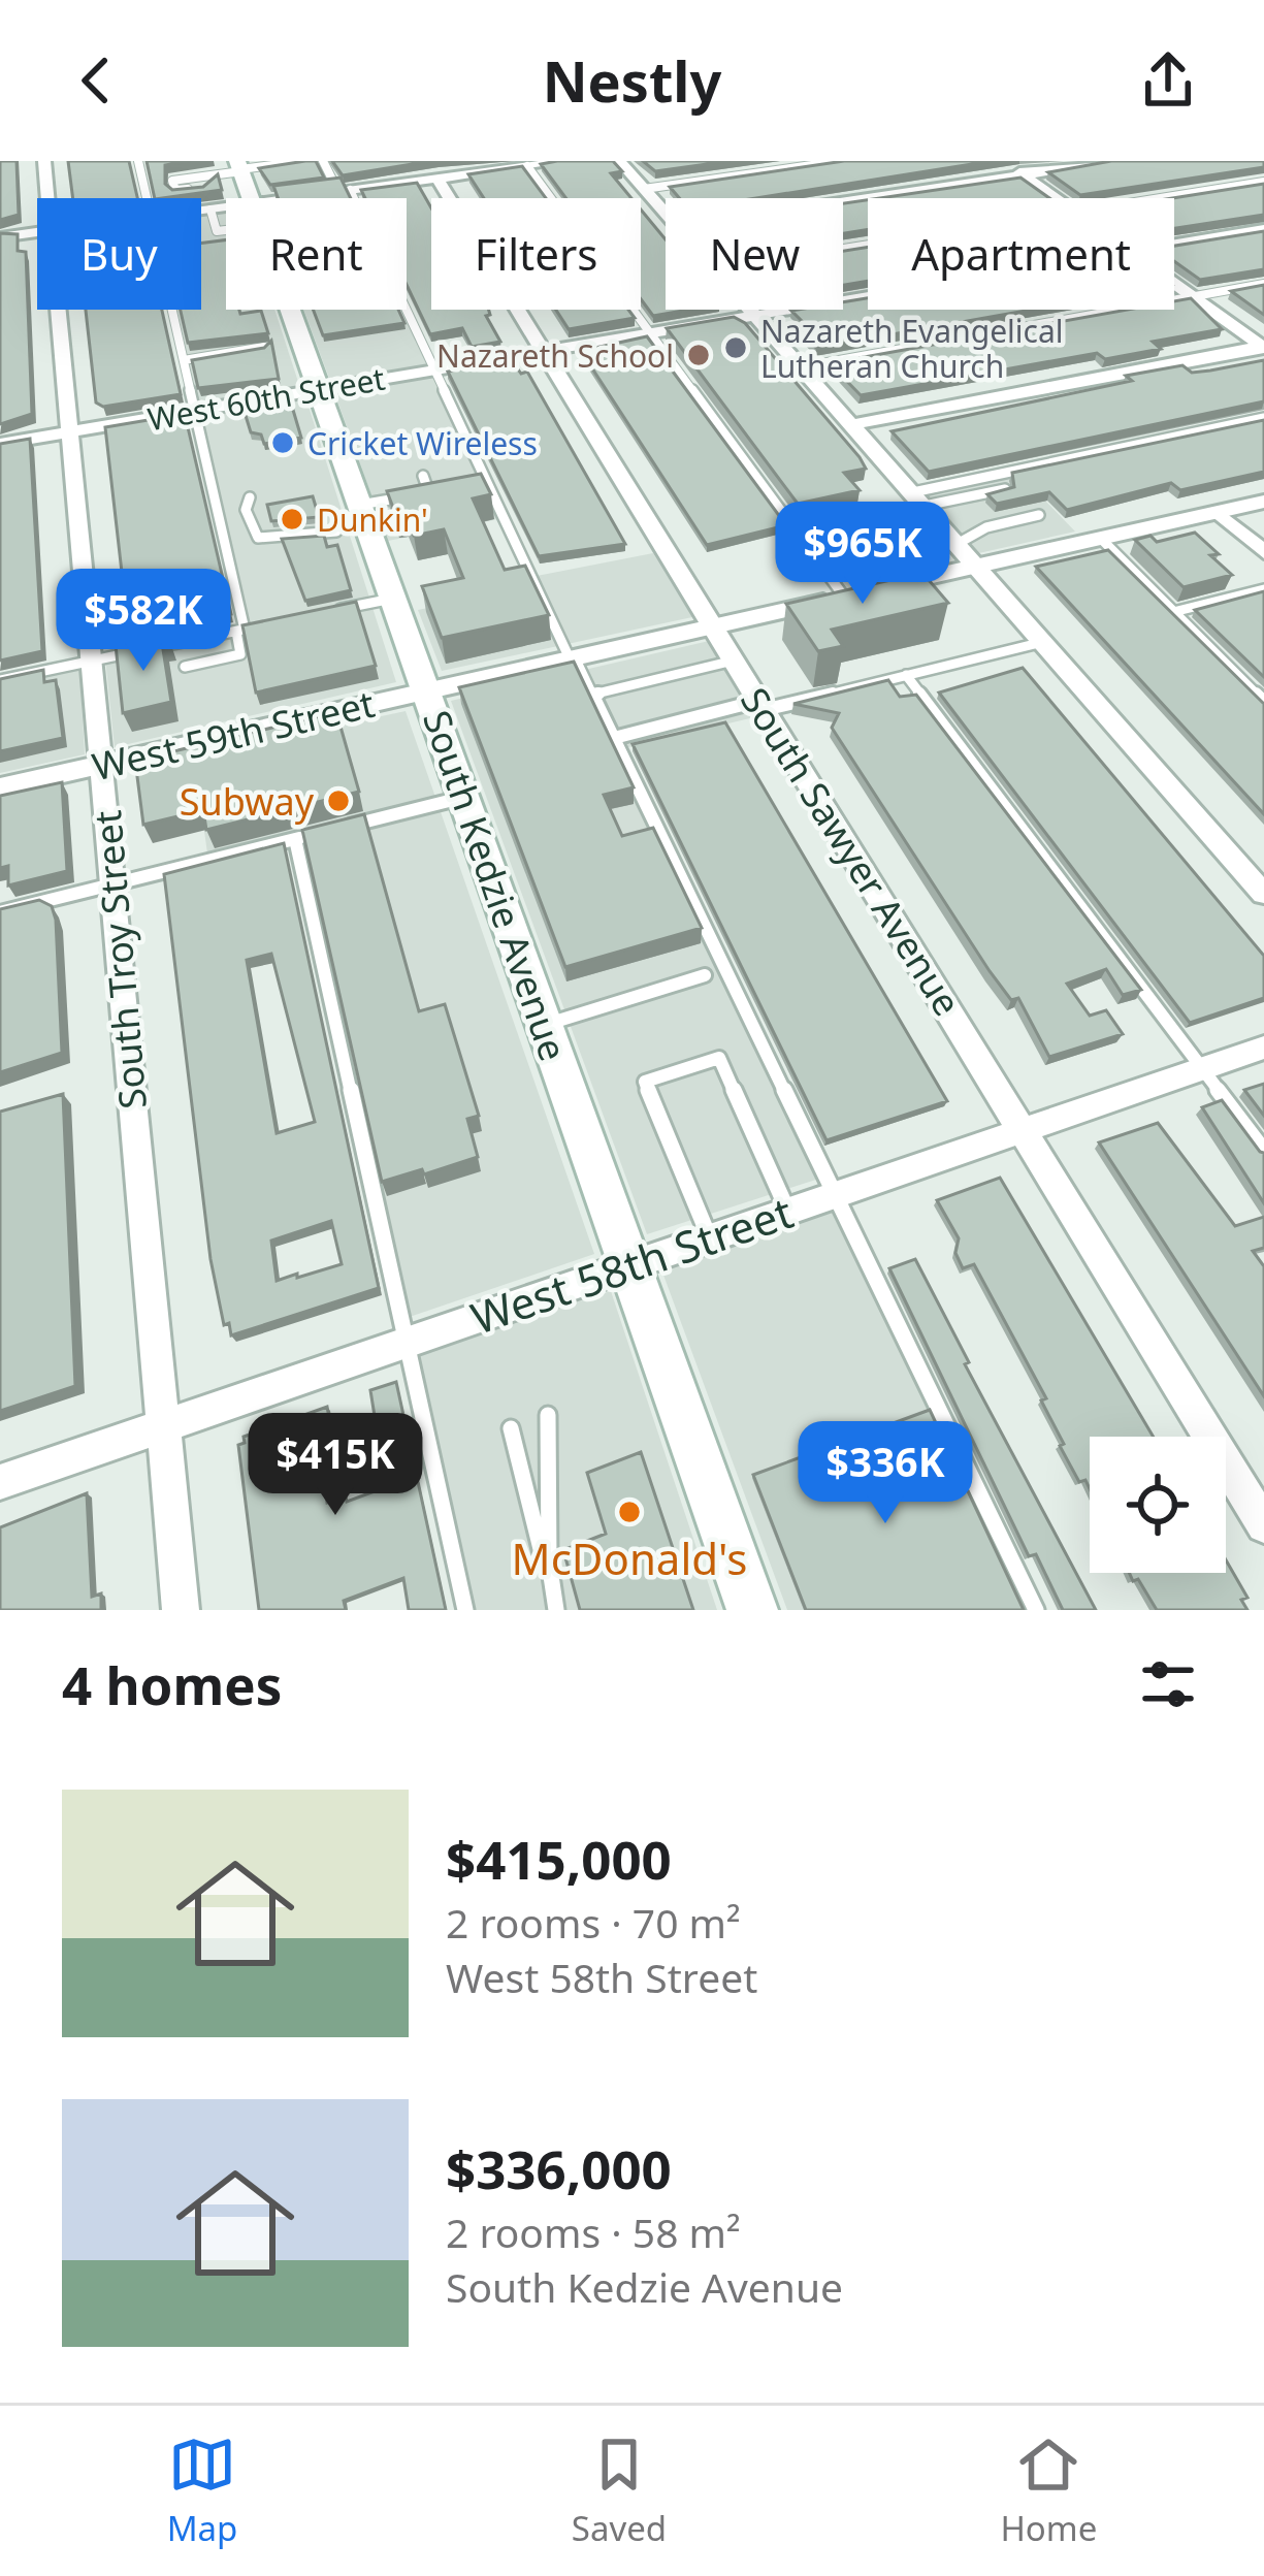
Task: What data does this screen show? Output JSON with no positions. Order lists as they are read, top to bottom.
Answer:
{
  "streets": {
    "main road": ["South Kedzie Avenue"],
    "street": [
      "West 60th Street",
      "West 59th Street",
      "South Sawyer Avenue",
      "South Troy Street",
      "West 58th Street"
    ]
  },
  "crossings": [
    ["West 60th Street", "South Sawyer Avenue"],
    ["West 60th Street", "South Kedzie Avenue"],
    ["West 60th Street", "South Troy Street"],
    ["West 59th Street", "South Sawyer Avenue"],
    ["West 59th Street", "South Kedzie Avenue"],
    ["West 59th Street", "South Troy Street"],
    ["South Sawyer Avenue", "West 58th Street"],
    ["South Kedzie Avenue", "West 58th Street"],
    ["South Troy Street", "West 58th Street"]
  ],
  "places": [
    "Nazareth Evangelical Lutheran Church",
    "Nazareth School",
    "Cricket Wireless",
    "Dunkin'",
    "Subway",
    "McDonald's"
  ],
  "page": {
    "header": "Nestly",
    "chip": [
      "Buy",
      "Rent",
      "Filters",
      "New",
      "Apartment"
    ],
    "price": [
      "$965K",
      "$582K",
      "$415K",
      "$336K"
    ],
    "heading": "4 homes",
    "list": [
      {
        "name": "$415,000",
        "note": "2 rooms · 70 m² · West 58th Street"
      },
      {
        "name": "$336,000",
        "note": "2 rooms · 58 m² · South Kedzie Avenue"
      }
    ],
    "tabs": ["Map", "Saved", "Home"]
  }
}
